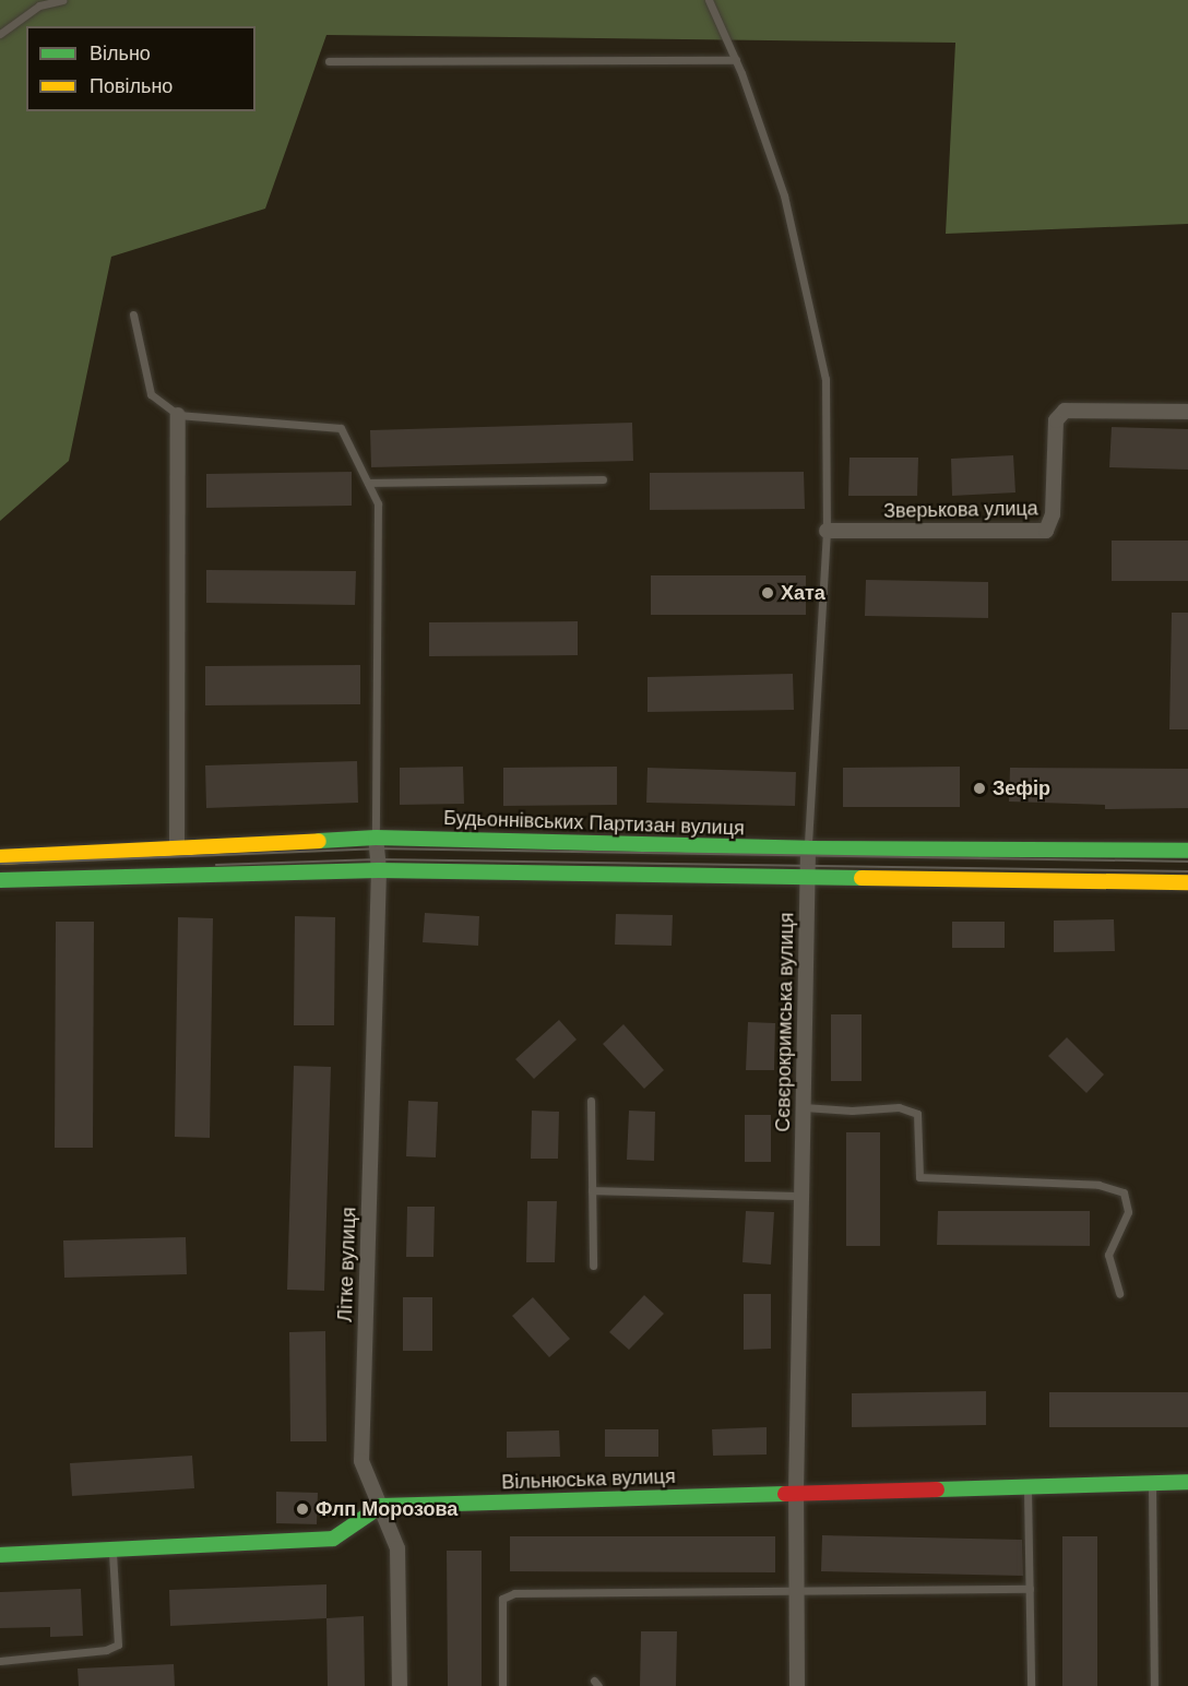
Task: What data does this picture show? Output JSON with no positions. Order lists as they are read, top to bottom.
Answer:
{
  "streets": {
    "main road": ["Будьоннівських Партизан вулиця", "Вільнюська вулиця"],
    "street": ["Зверькова улица", "Сєвєрокримська вулиця", "Літке вулиця"]
  },
  "crossings": [
    ["Будьоннівських Партизан вулиця", "Сєвєрокримська вулиця"],
    ["Будьоннівських Партизан вулиця", "Літке вулиця"],
    ["Сєвєрокримська вулиця", "Вільнюська вулиця"],
    ["Літке вулиця", "Вільнюська вулиця"]
  ],
  "places": ["Хата", "Зефір", "Флп Морозова"],
  "legend": ["Вільно", "Повільно"]
}
